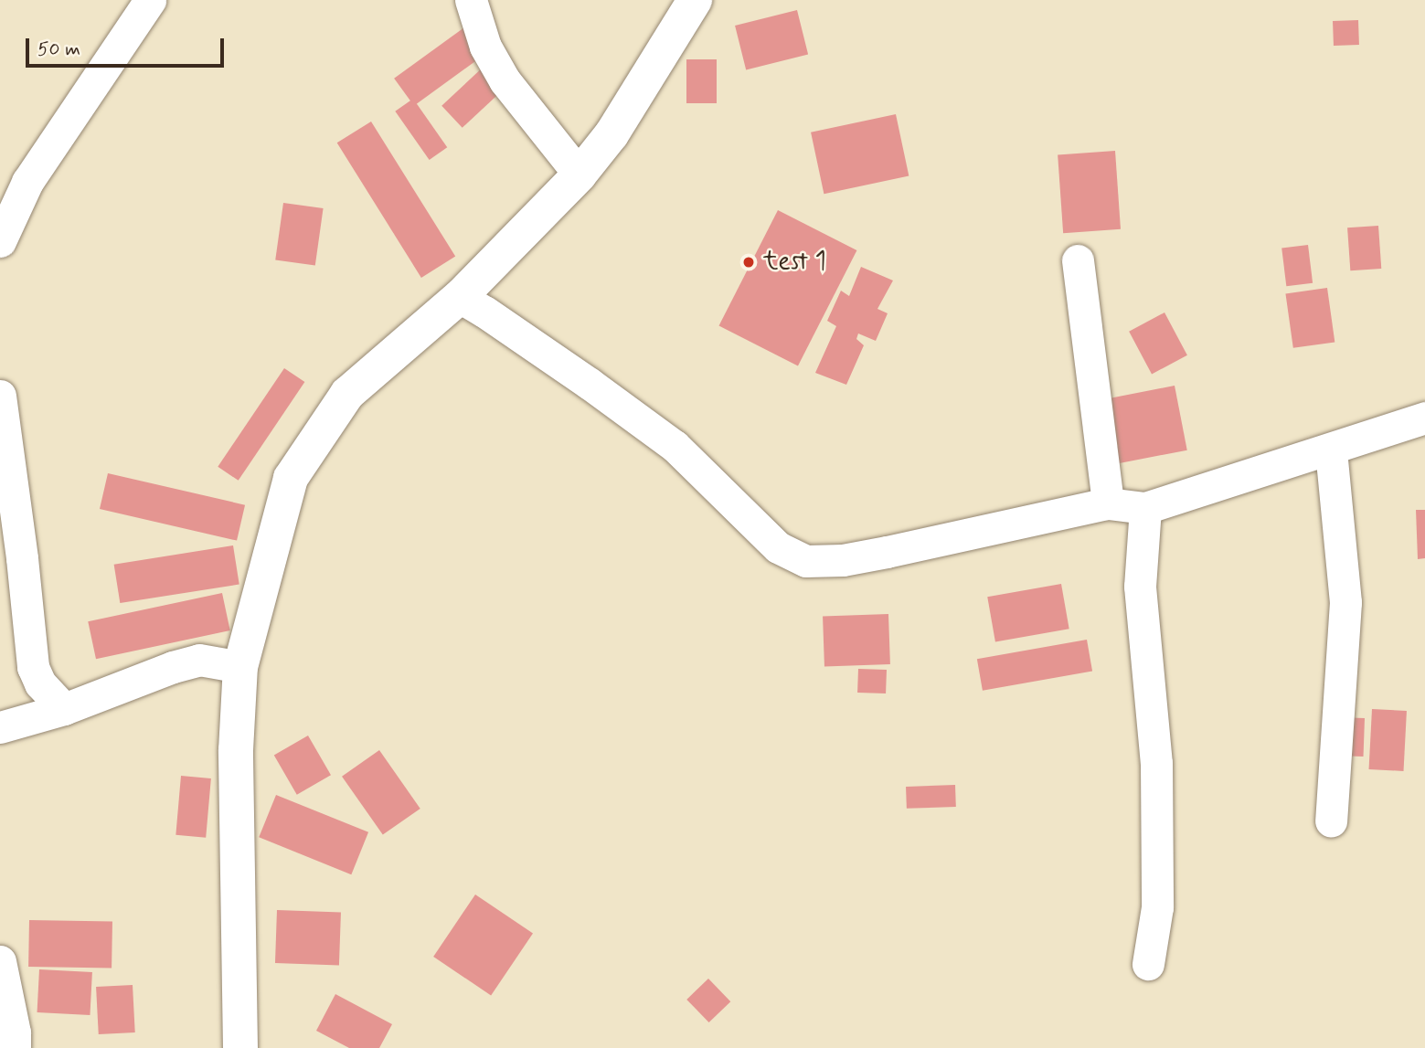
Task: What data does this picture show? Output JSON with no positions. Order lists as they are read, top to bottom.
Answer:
{
  "places": ["test 1"],
  "scale_bar": "50 m"
}
